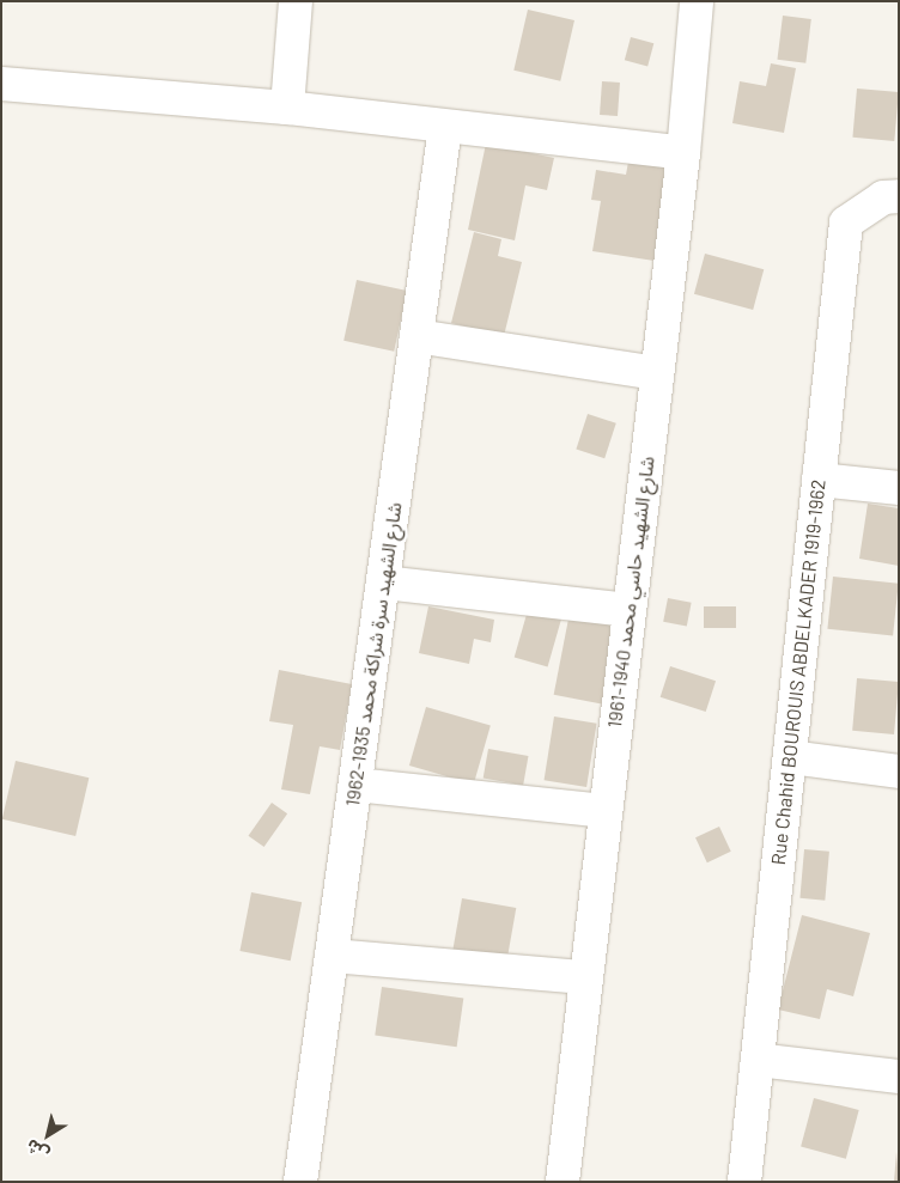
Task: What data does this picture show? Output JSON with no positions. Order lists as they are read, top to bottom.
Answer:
{
  "streets": {
    "street": ["شارع الشهيد حاسي محمد 1940-1961", "شارع الشهيد سرة شراكة محمد 1935-1962", "Rue Chahid BOUROUIS ABDELKADER 1919-1962"]
  },
  "north": "bottom left"
}
